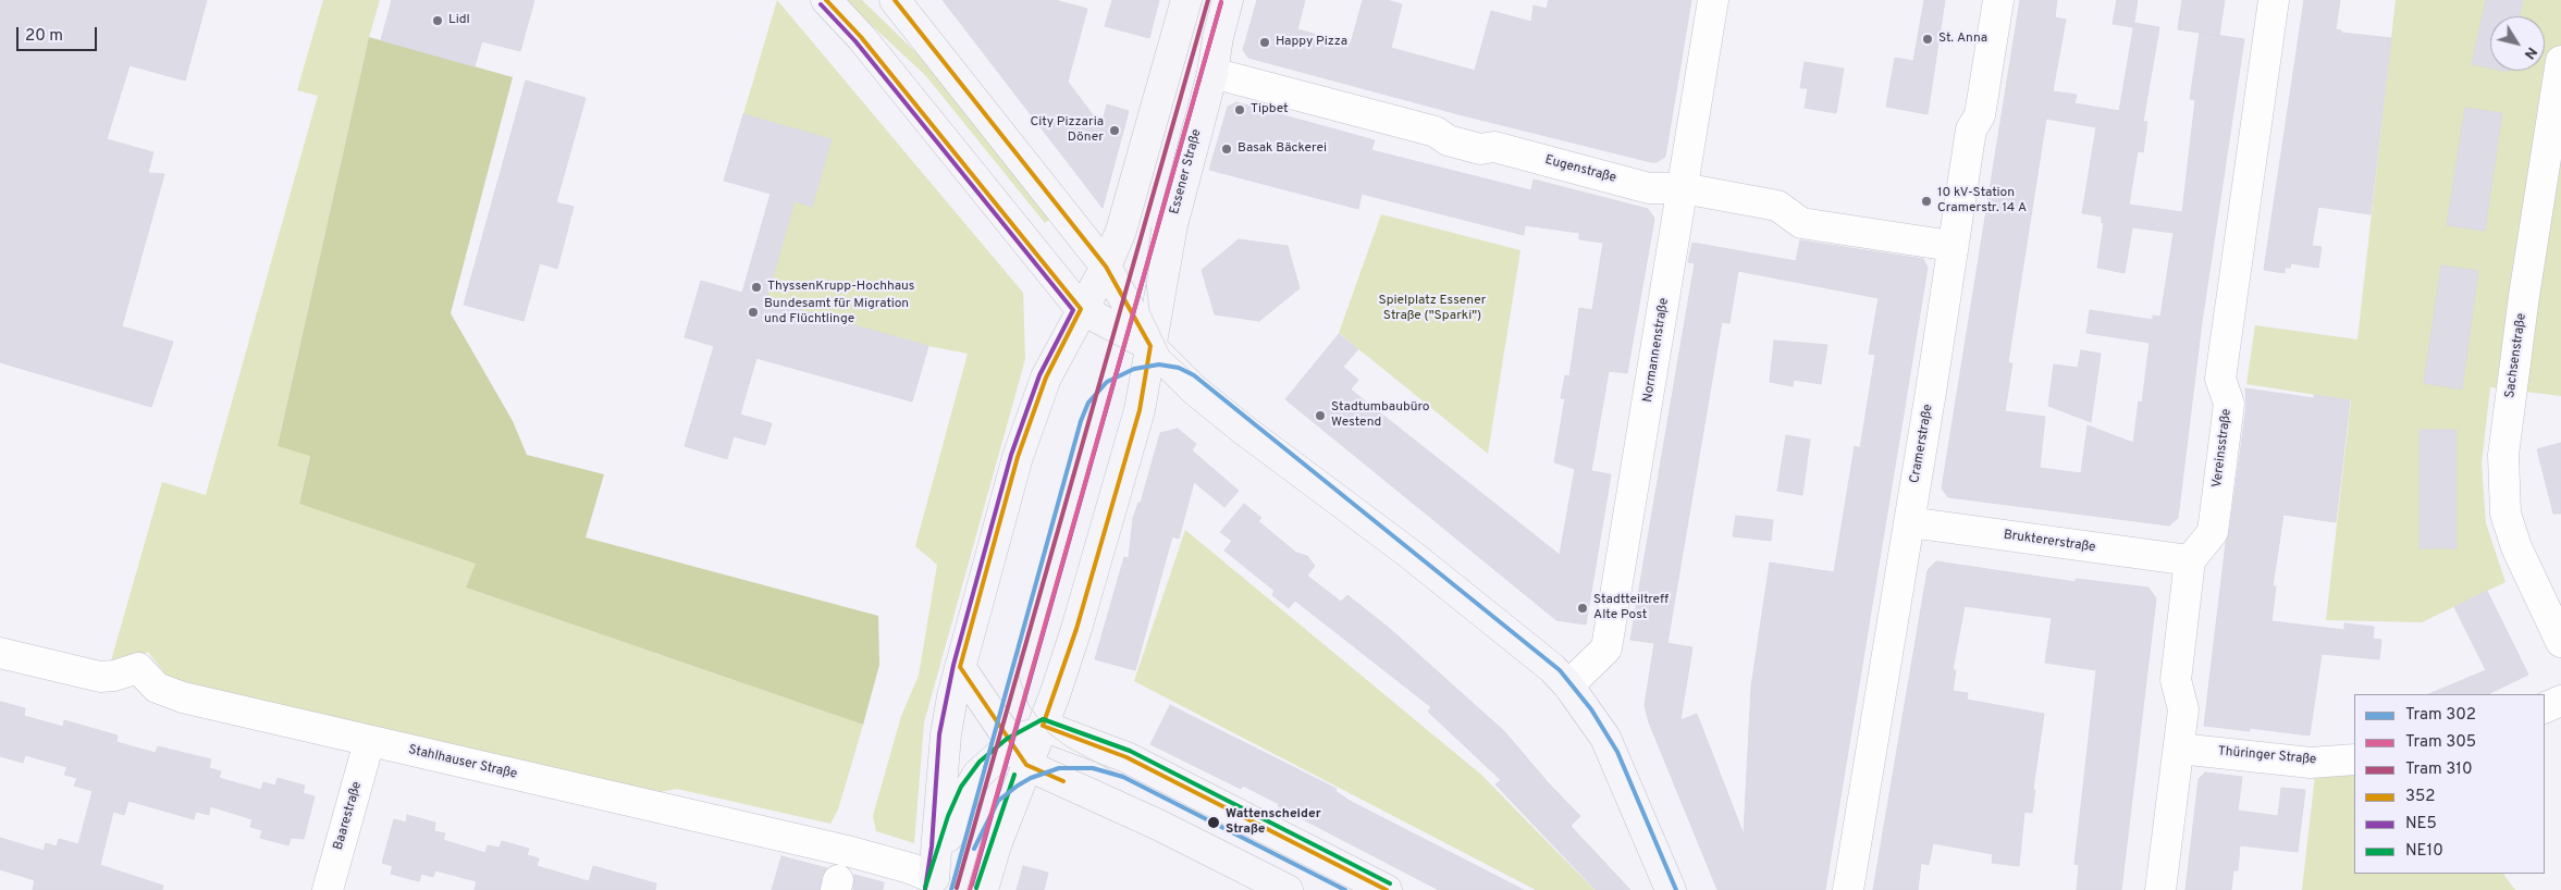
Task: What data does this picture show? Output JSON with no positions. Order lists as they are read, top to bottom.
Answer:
{
  "streets": {
    "main road": ["Essener Straße"],
    "street": [
      "Eugenstraße",
      "Normannenstraße",
      "Sachsenstraße",
      "Cramerstraße",
      "Vereinsstraße",
      "Bruktererstraße",
      "Thüringer Straße",
      "Stahlhauser Straße",
      "Baarestraße"
    ]
  },
  "crossings": [
    ["Eugenstraße", "Essener Straße"],
    ["Eugenstraße", "Normannenstraße"],
    ["Eugenstraße", "Cramerstraße"],
    ["Cramerstraße", "Bruktererstraße"],
    ["Vereinsstraße", "Bruktererstraße"],
    ["Stahlhauser Straße", "Baarestraße"]
  ],
  "parks": ["Spielplatz Essener Straße (\"Sparki\")"],
  "places": [
    "Lidl",
    "St. Anna",
    "Happy Pizza",
    "Tipbet",
    "City Pizzaria Döner",
    "Basak Bäckerei",
    "10 kV-Station Cramerstr. 14 A",
    "ThyssenKrupp-Hochhaus",
    "Bundesamt für Migration und Flüchtlinge",
    "Stadtumbaubüro Westend",
    "Stadtteiltreff Alte Post",
    "Wattenscheider Straße"
  ],
  "lines": [
    "tram line 310",
    "transit line 352",
    "tram line 305",
    "transit line NE5",
    "tram line 302",
    "transit line NE10"
  ],
  "legend": [
    "Tram 302",
    "Tram 305",
    "Tram 310",
    "352",
    "NE5",
    "NE10"
  ],
  "scale_bar": "20 m",
  "north": "bottom right"
}
